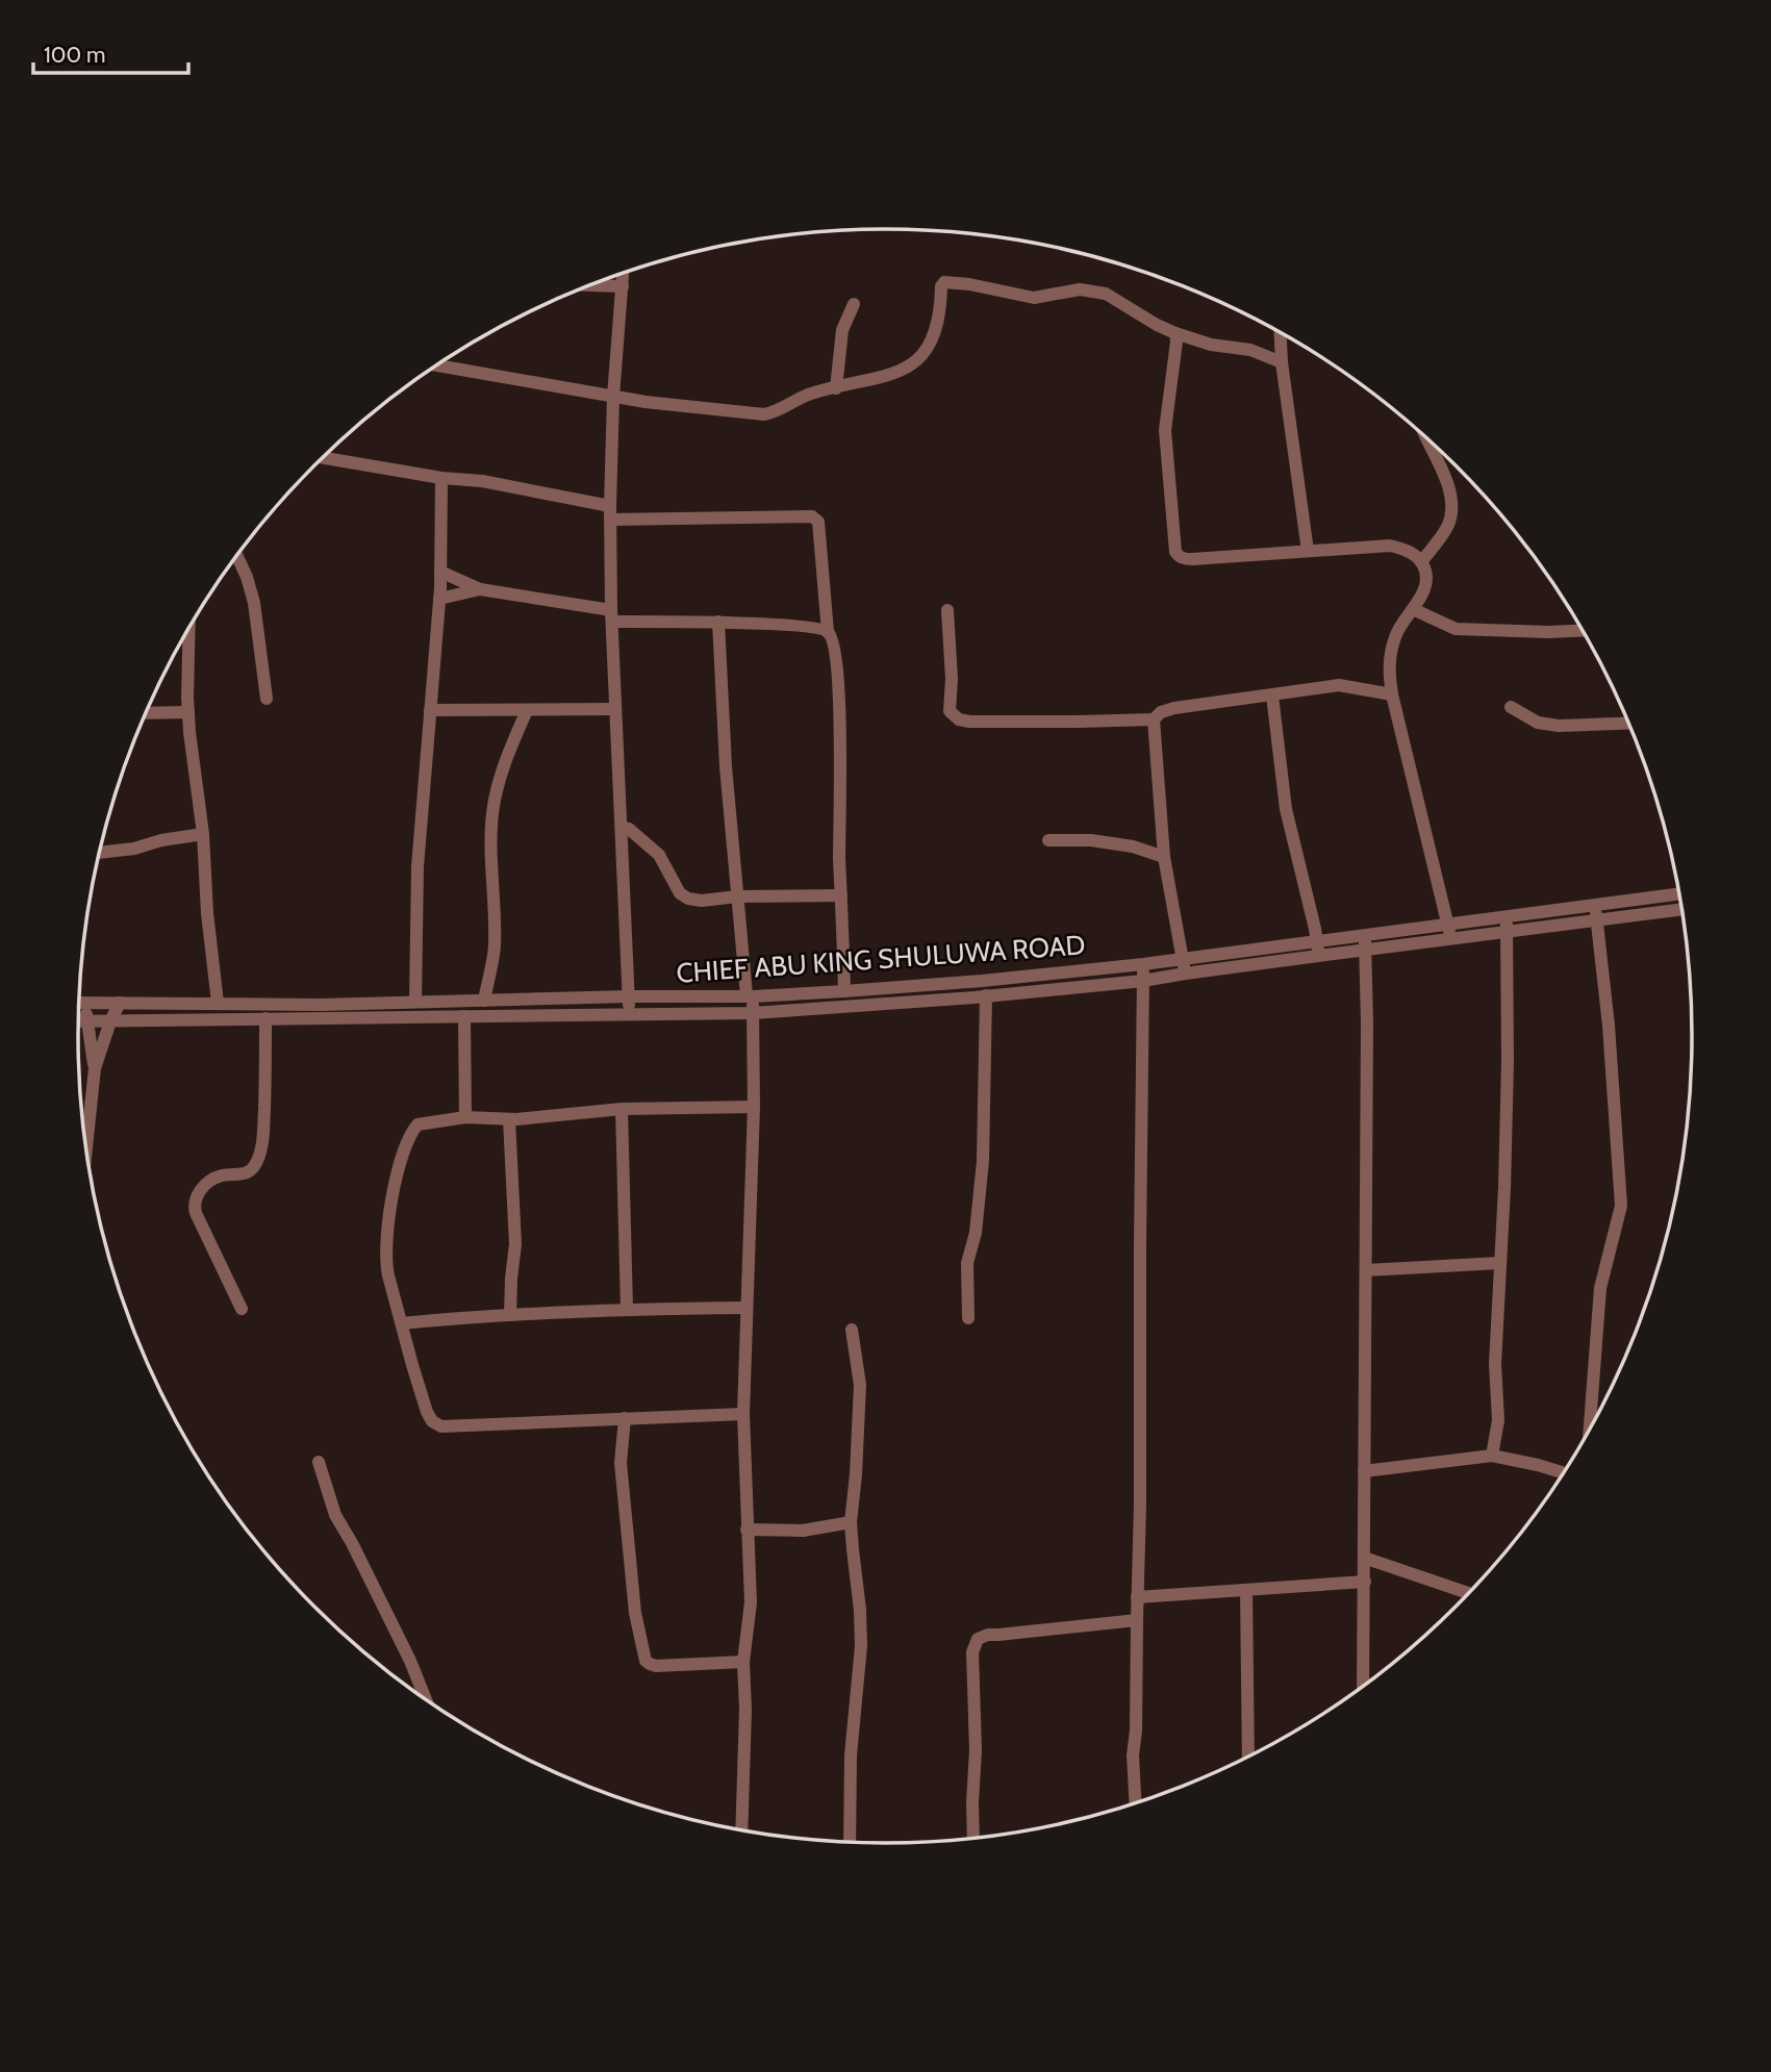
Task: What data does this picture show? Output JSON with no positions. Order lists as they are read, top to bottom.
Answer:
{
  "streets": {
    "street": ["CHIEF ABU KING SHULUWA ROAD"]
  },
  "scale_bar": "100 m"
}
